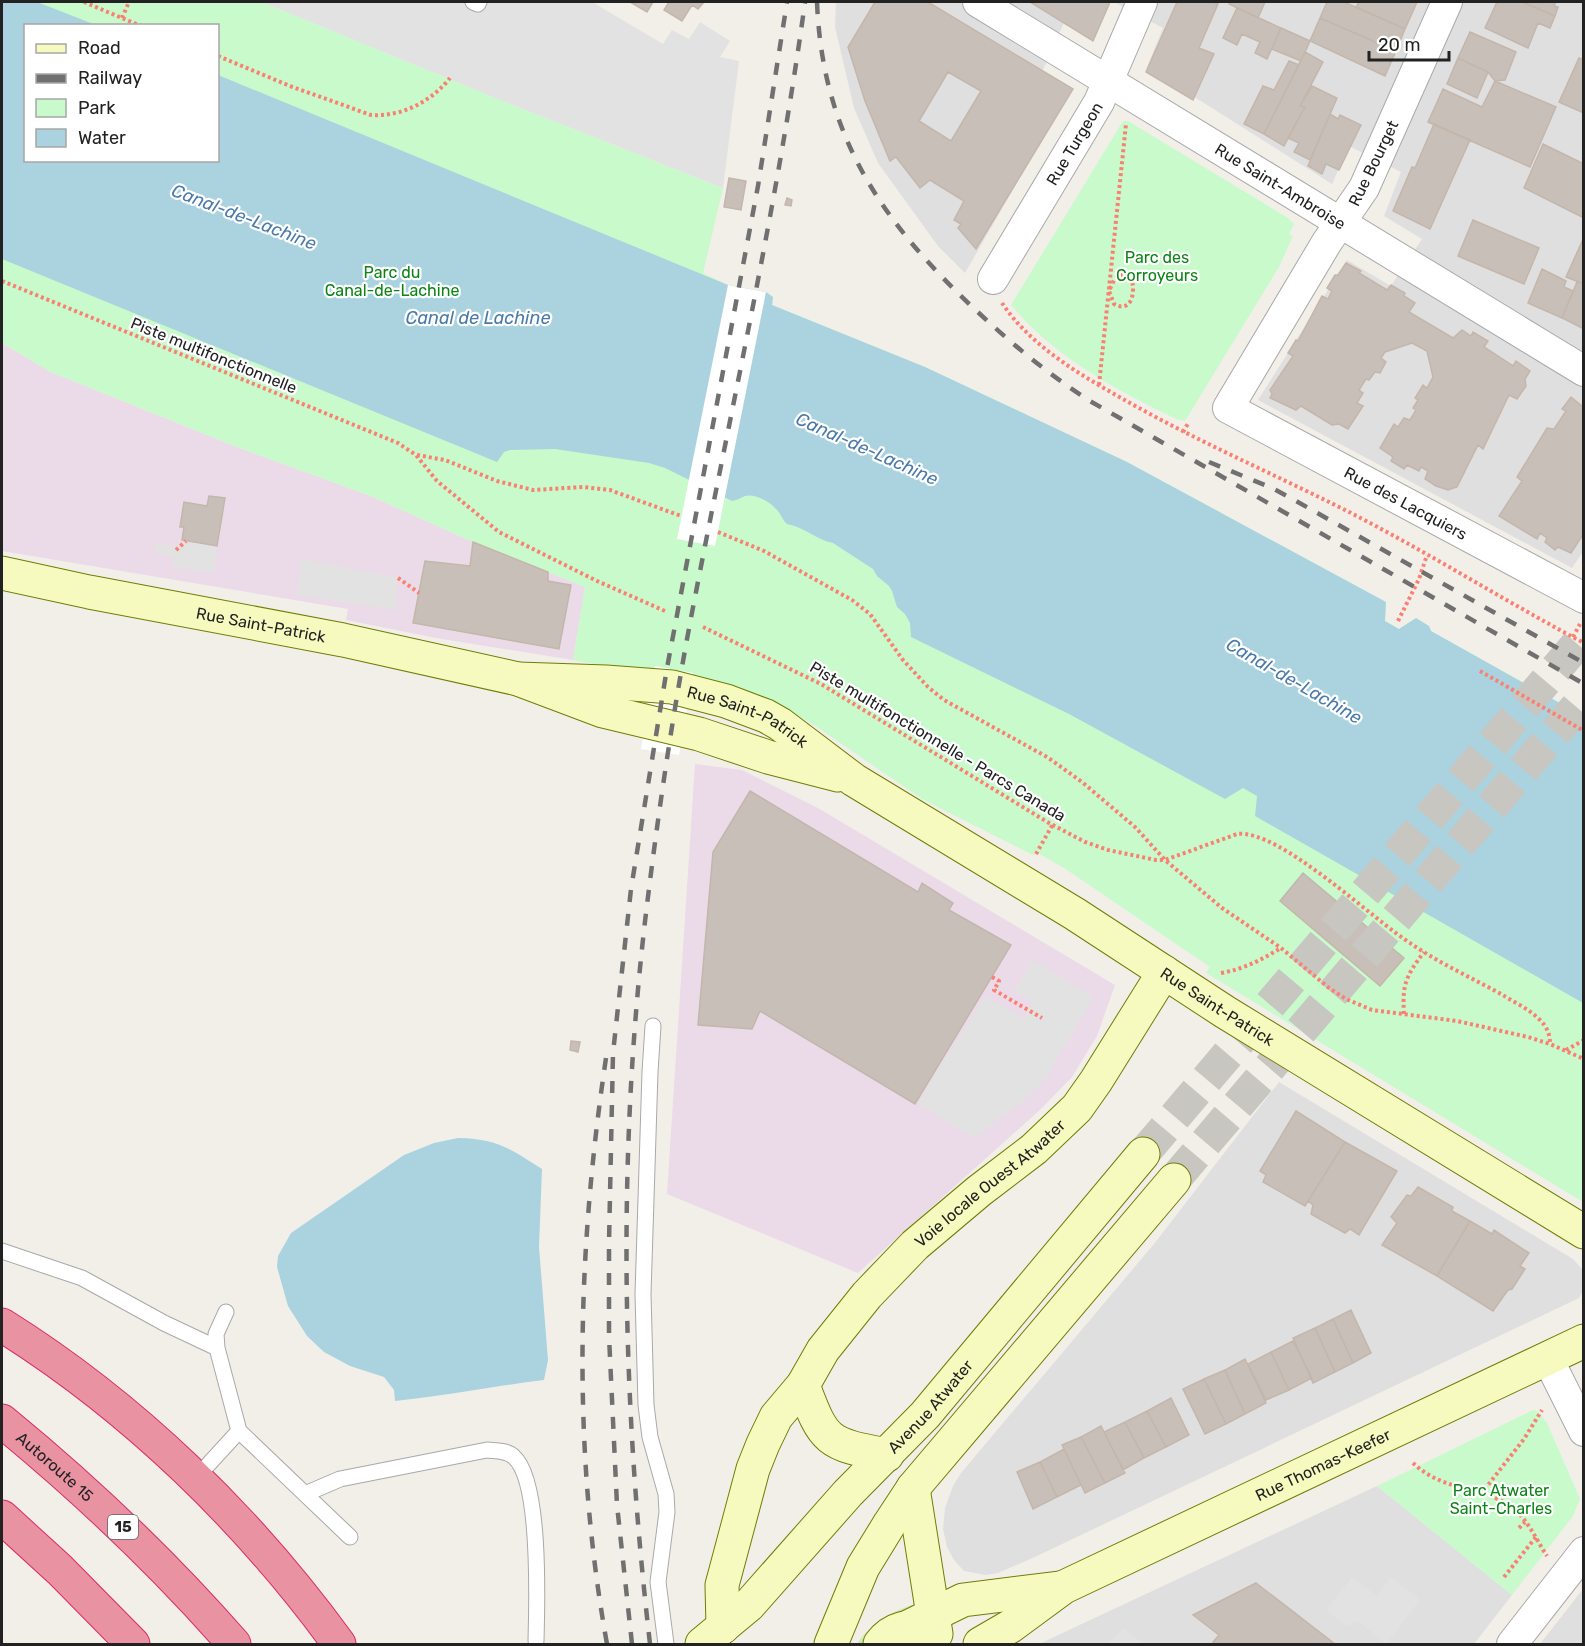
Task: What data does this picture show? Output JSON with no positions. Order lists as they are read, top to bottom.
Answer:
{
  "streets": {
    "highway": ["Autoroute 15", "15"],
    "main road": [
      "Rue Saint-Patrick",
      "Voie locale Ouest Atwater",
      "Avenue Atwater",
      "Rue Thomas-Keefer"
    ],
    "street": [
      "Rue Turgeon",
      "Rue Bourget",
      "Rue Saint-Ambroise",
      "Rue des Lacquiers"
    ],
    "path": ["Piste multifonctionnelle", "Piste multifonctionnelle - Parcs Canada"]
  },
  "crossings": [
    ["Rue Turgeon", "Rue Saint-Ambroise"],
    ["Rue Bourget", "Rue Saint-Ambroise"],
    ["Rue Bourget", "Rue des Lacquiers"],
    ["Rue Saint-Patrick", "Voie locale Ouest Atwater"],
    ["Voie locale Ouest Atwater", "Avenue Atwater"]
  ],
  "water": ["Canal-de-Lachine", "Canal de Lachine"],
  "parks": ["Parc des Corroyeurs", "Parc du Canal-de-Lachine", "Parc Atwater Saint-Charles"],
  "legend": [
    "Road",
    "Railway",
    "Park",
    "Water"
  ],
  "scale_bar": "20 m"
}
